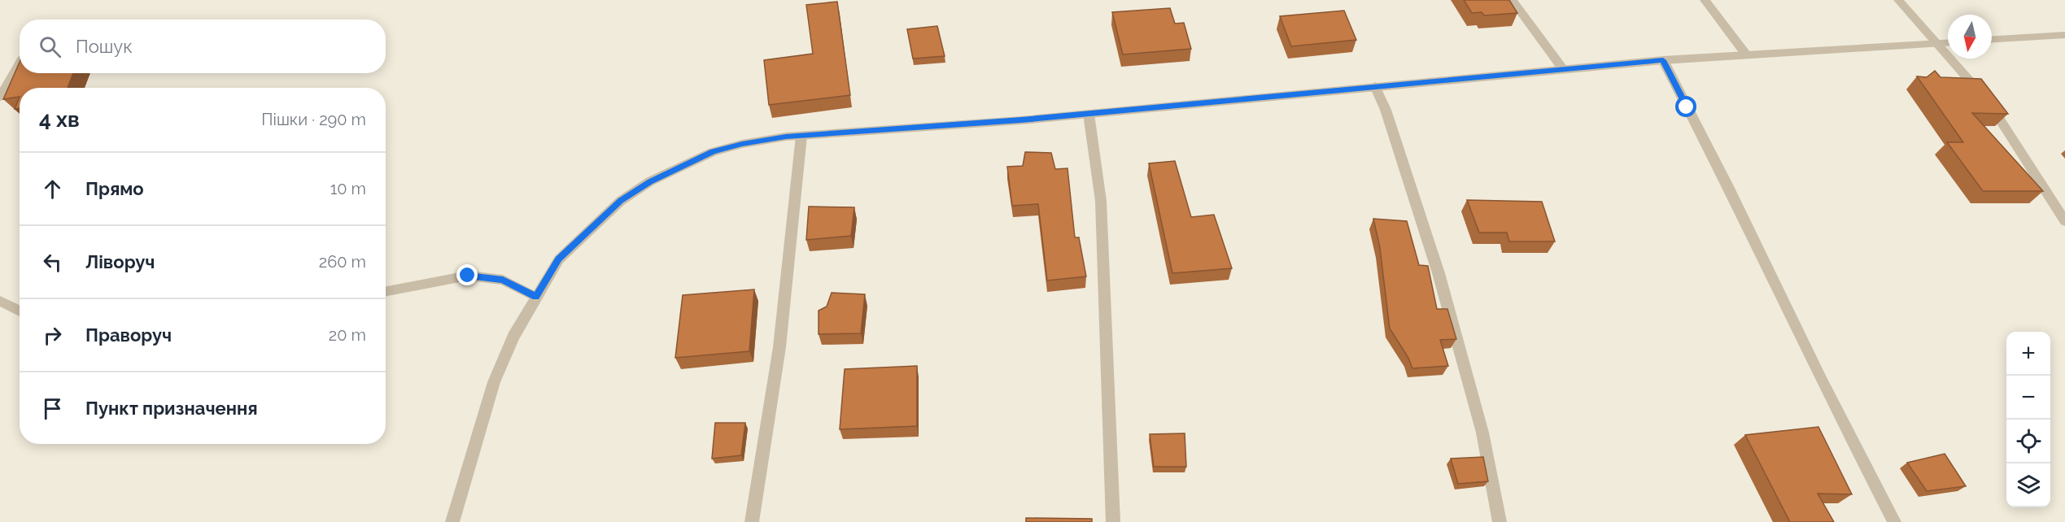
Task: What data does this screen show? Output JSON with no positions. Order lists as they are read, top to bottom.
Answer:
{
  "north": "bottom",
  "page": {
    "search": "Пошук",
    "heading": ["4 хв", "Пішки · 290 m"],
    "list": [
      ["Прямо", "10 m"],
      ["Ліворуч", "260 m"],
      ["Праворуч", "20 m"],
      "Пункт призначення"
    ],
    "map_buttons": ["+", "−"]
  }
}
